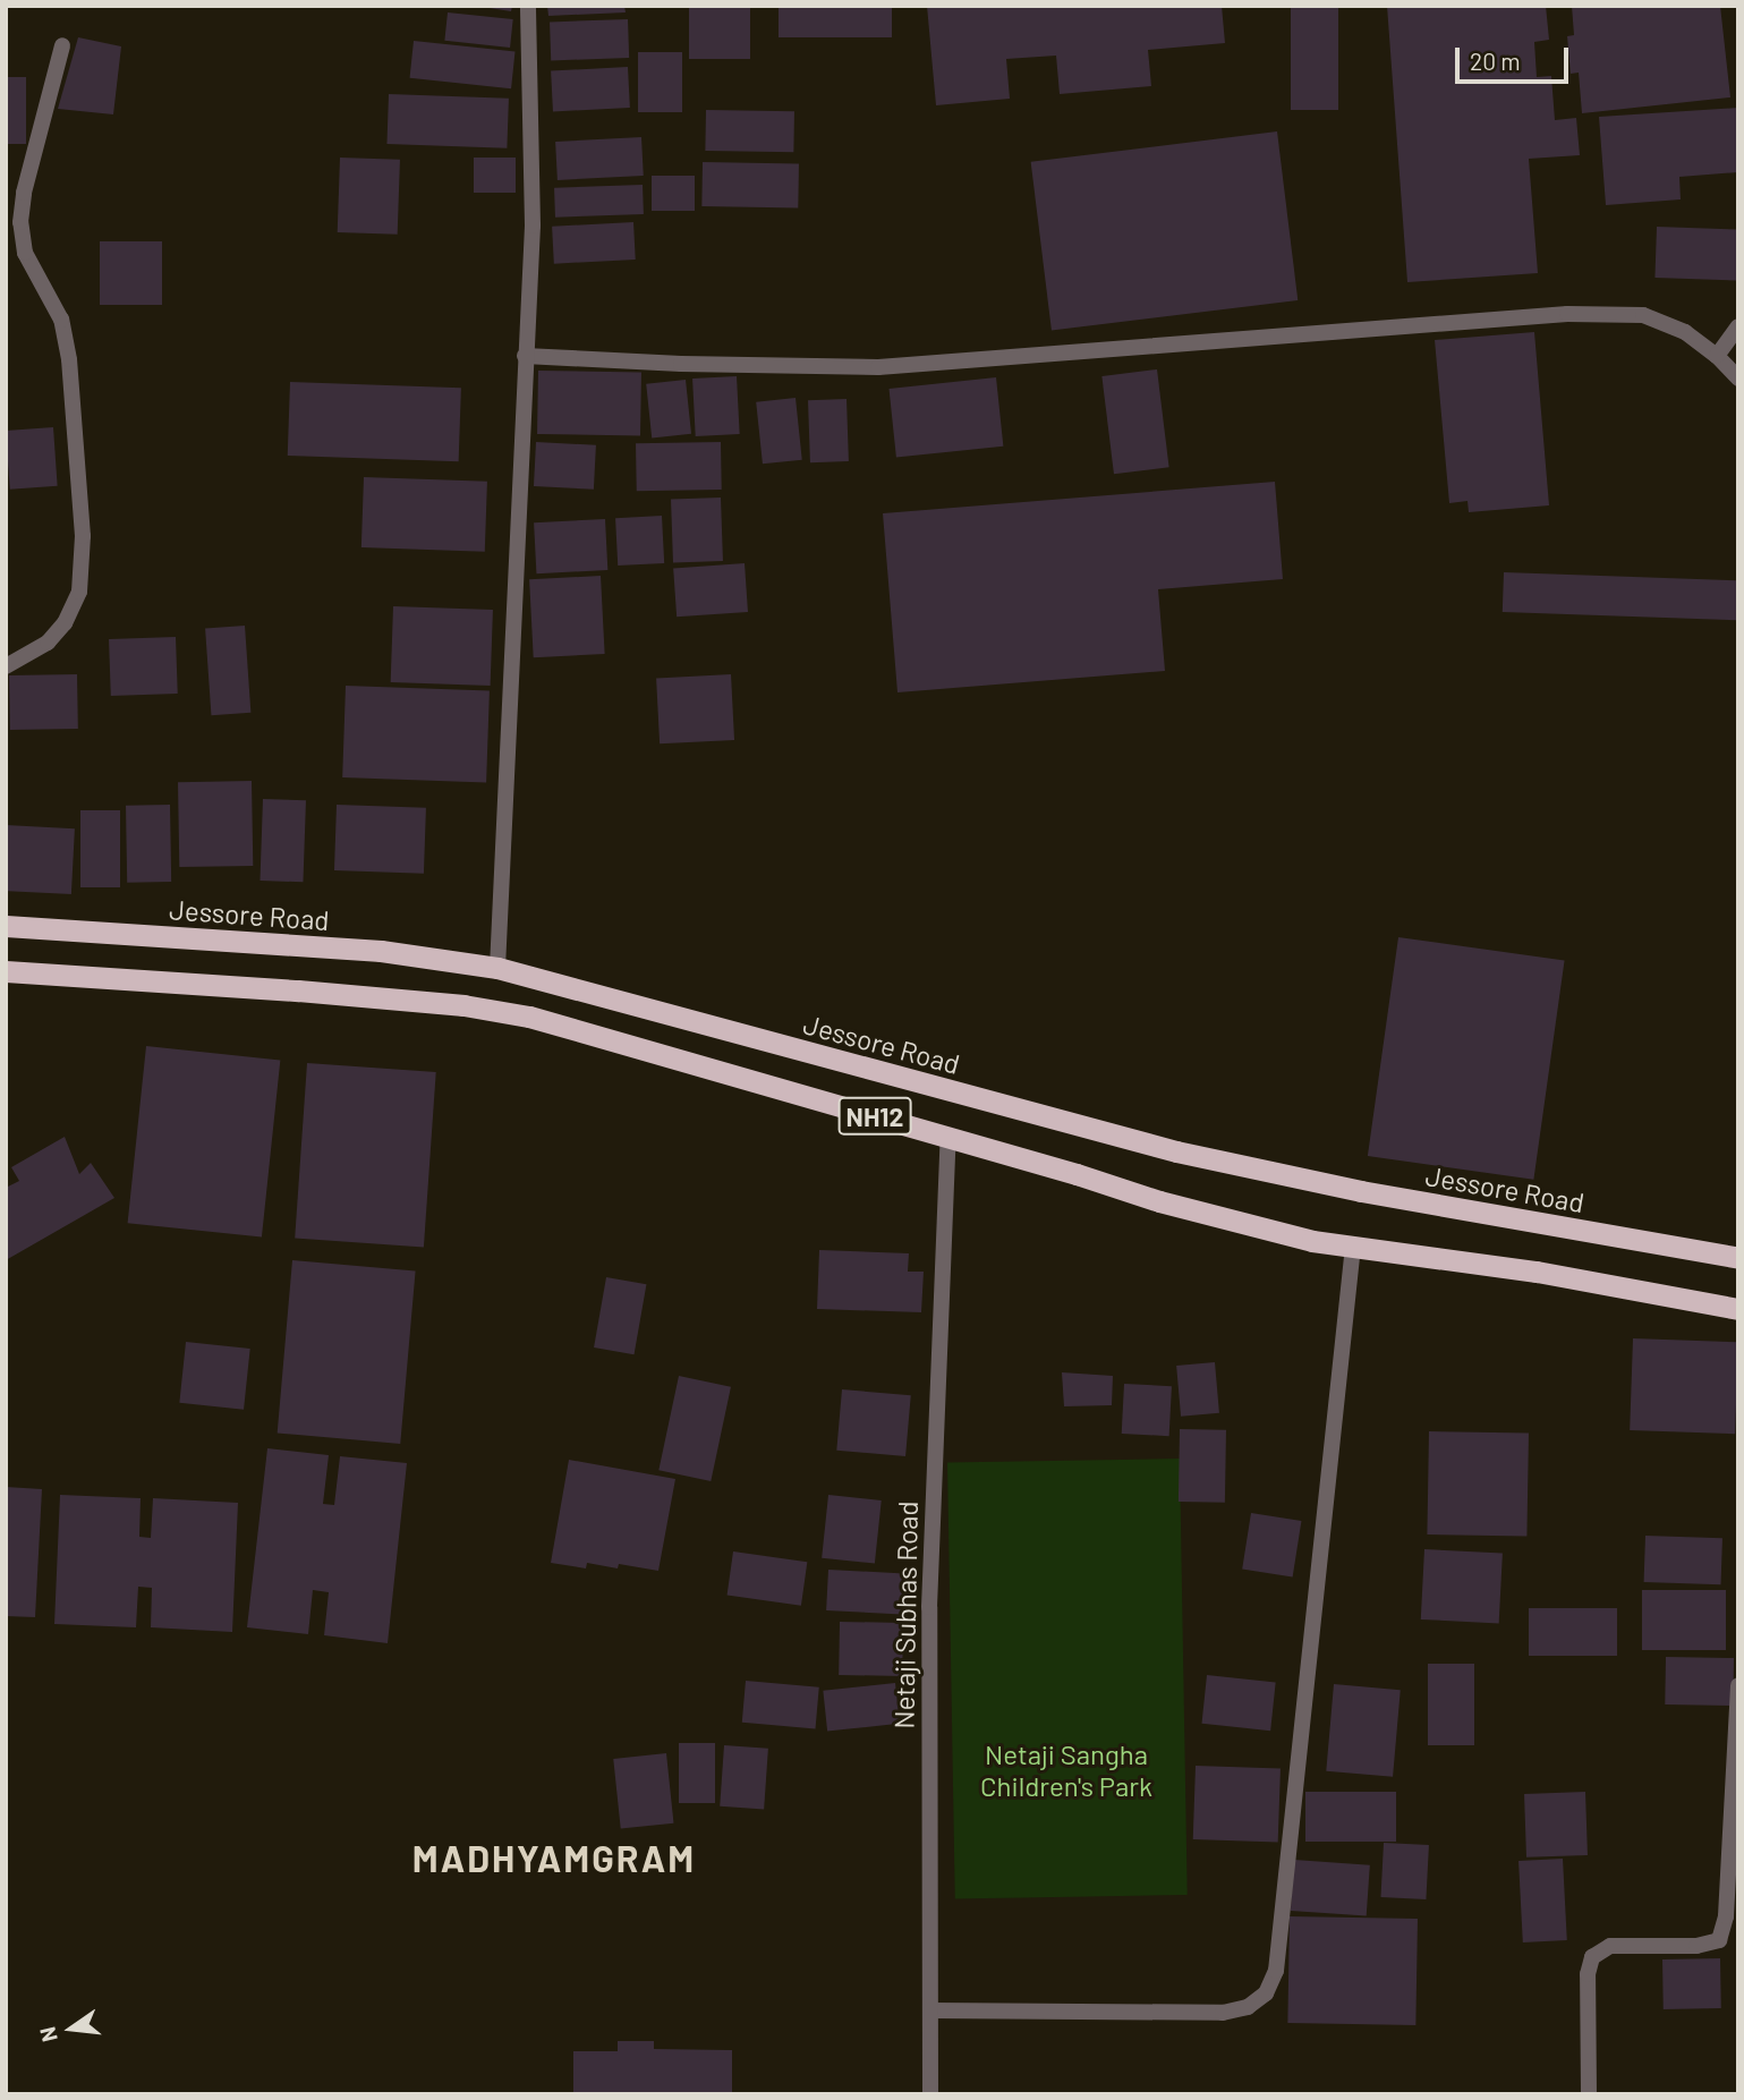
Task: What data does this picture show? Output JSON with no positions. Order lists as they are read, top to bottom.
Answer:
{
  "streets": {
    "highway": ["Jessore Road", "NH12"],
    "street": ["Netaji Subhas Road"]
  },
  "crossings": [
    ["NH12", "Netaji Subhas Road"]
  ],
  "districts": ["MADHYAMGRAM"],
  "parks": ["Netaji Sangha Children's Park"],
  "scale_bar": "20 m",
  "north": "left"
}
